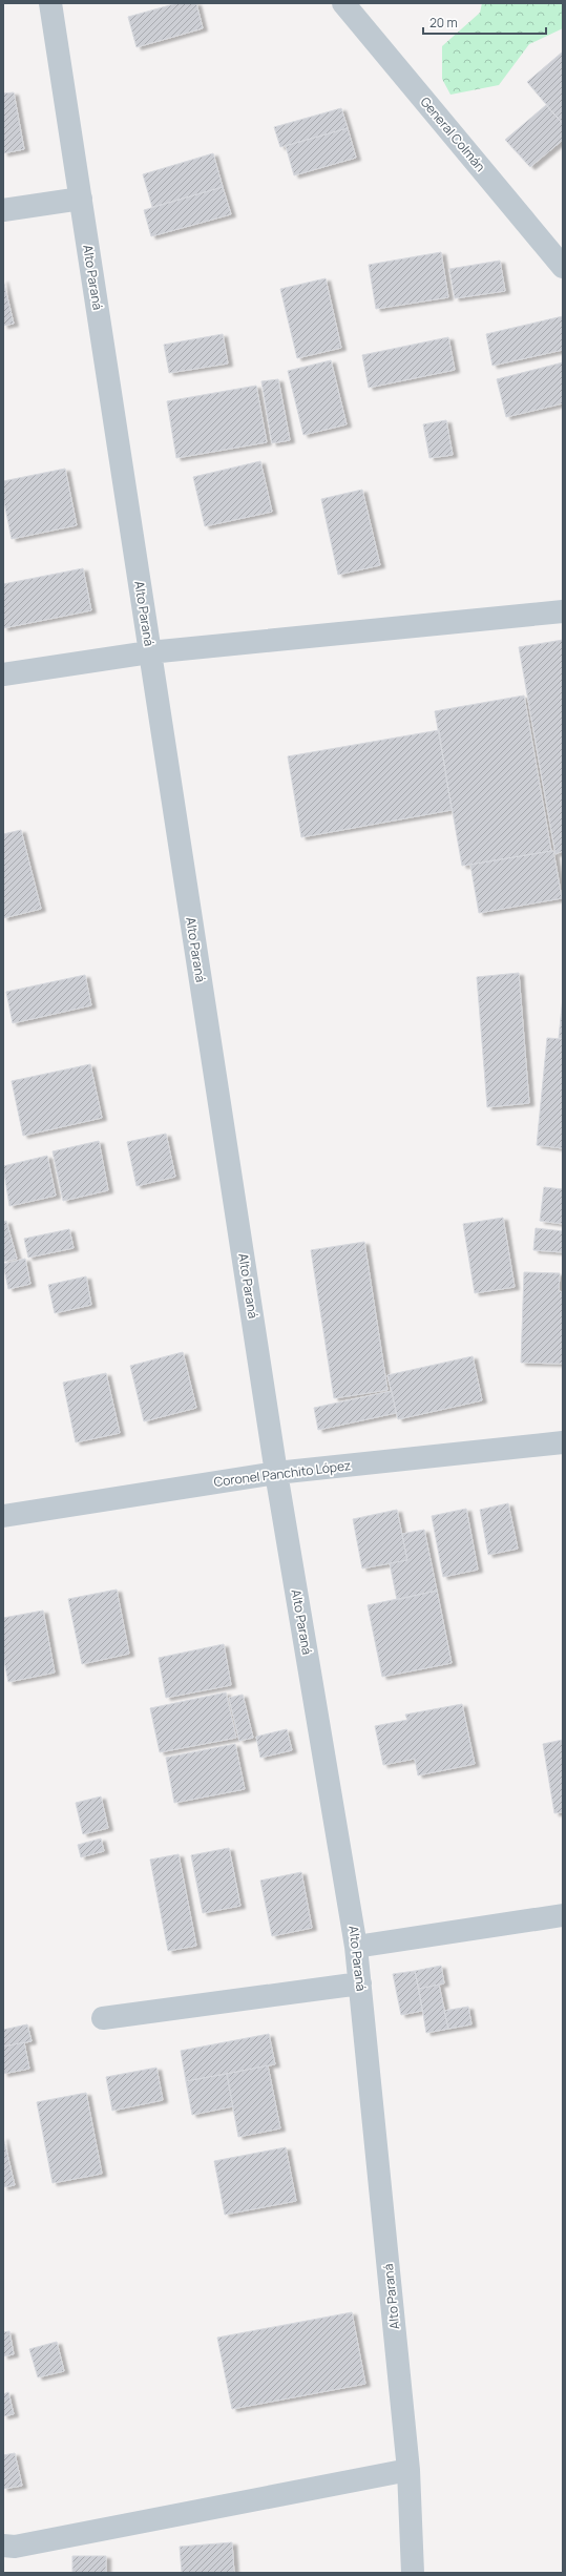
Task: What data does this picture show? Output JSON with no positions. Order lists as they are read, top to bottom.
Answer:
{
  "streets": {
    "street": ["General Colmán", "Alto Paraná", "Coronel Panchito López"]
  },
  "crossings": [
    ["Alto Paraná", "Coronel Panchito López"]
  ],
  "scale_bar": "20 m"
}
